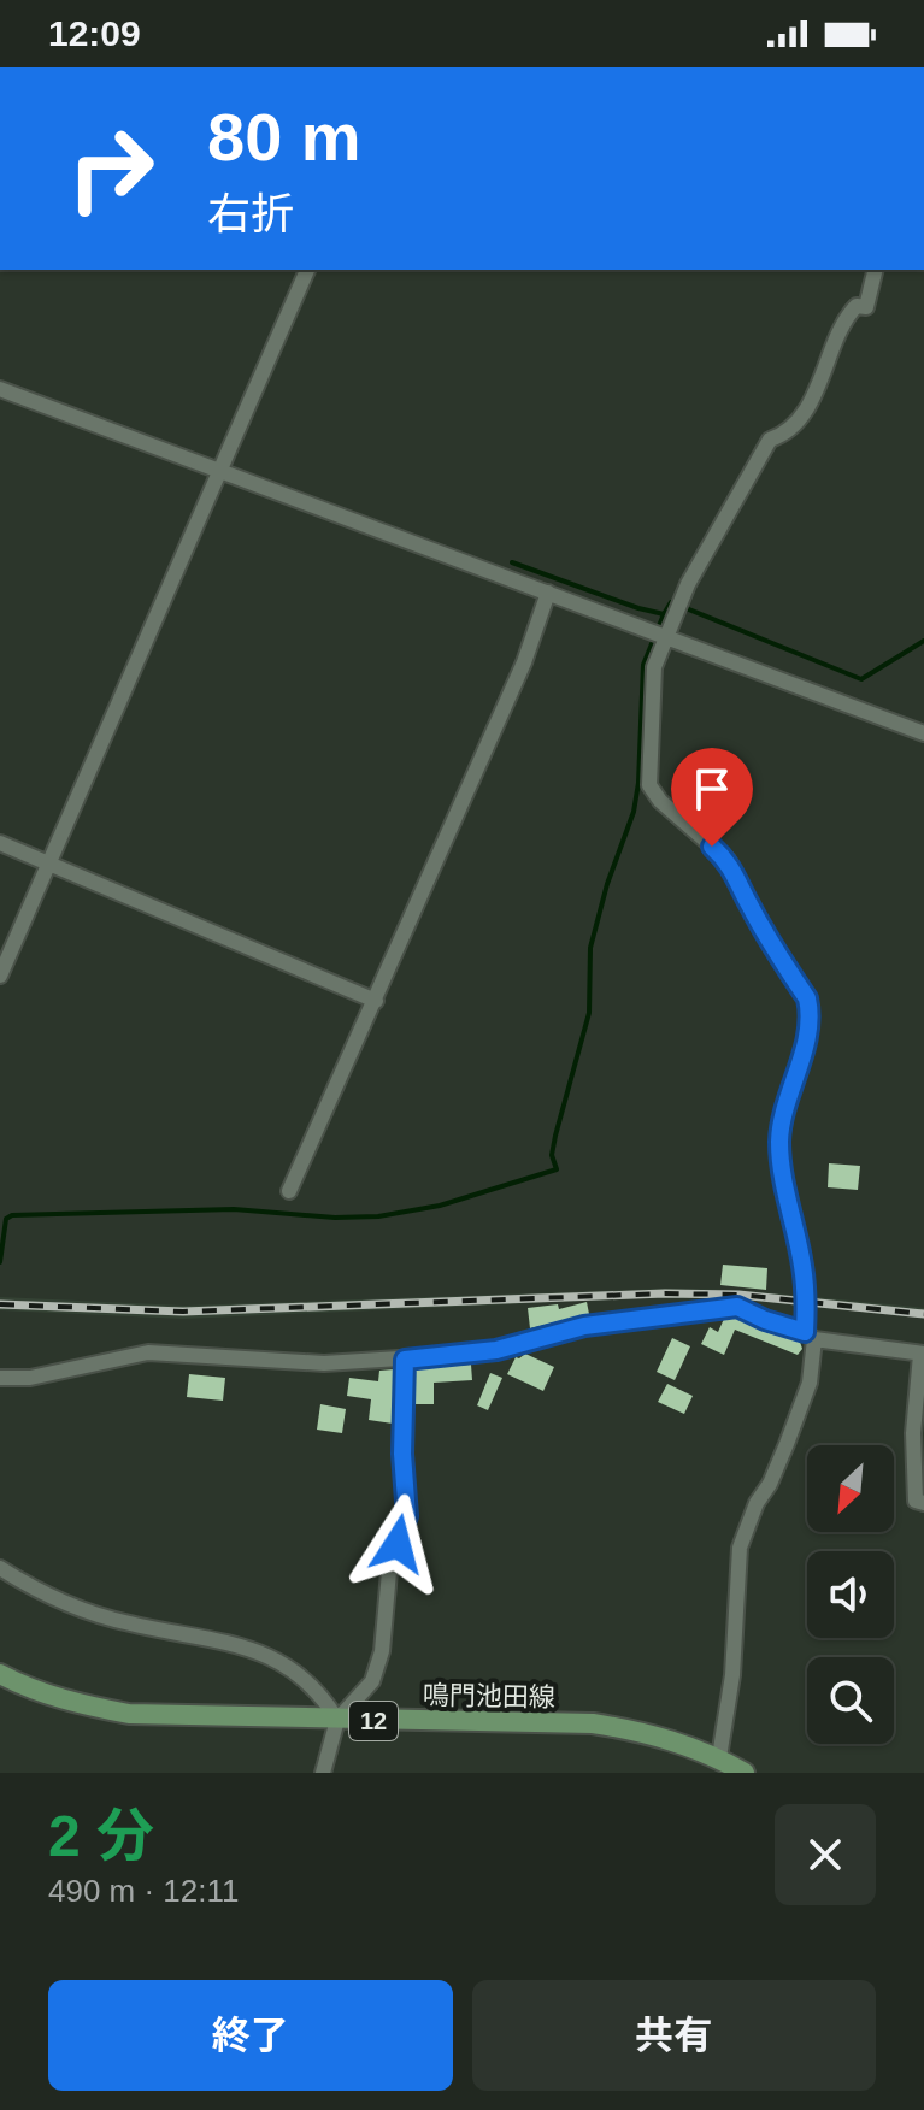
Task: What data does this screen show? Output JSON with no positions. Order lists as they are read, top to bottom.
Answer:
{
  "streets": {
    "main road": ["鳴門池田線", "12"]
  },
  "north": "bottom left",
  "page": {
    "status": "12:09",
    "turn": ["80 m", "右折"],
    "heading": ["2 分", "490 m · 12:11"],
    "buttons": ["終了", "共有"]
  }
}
